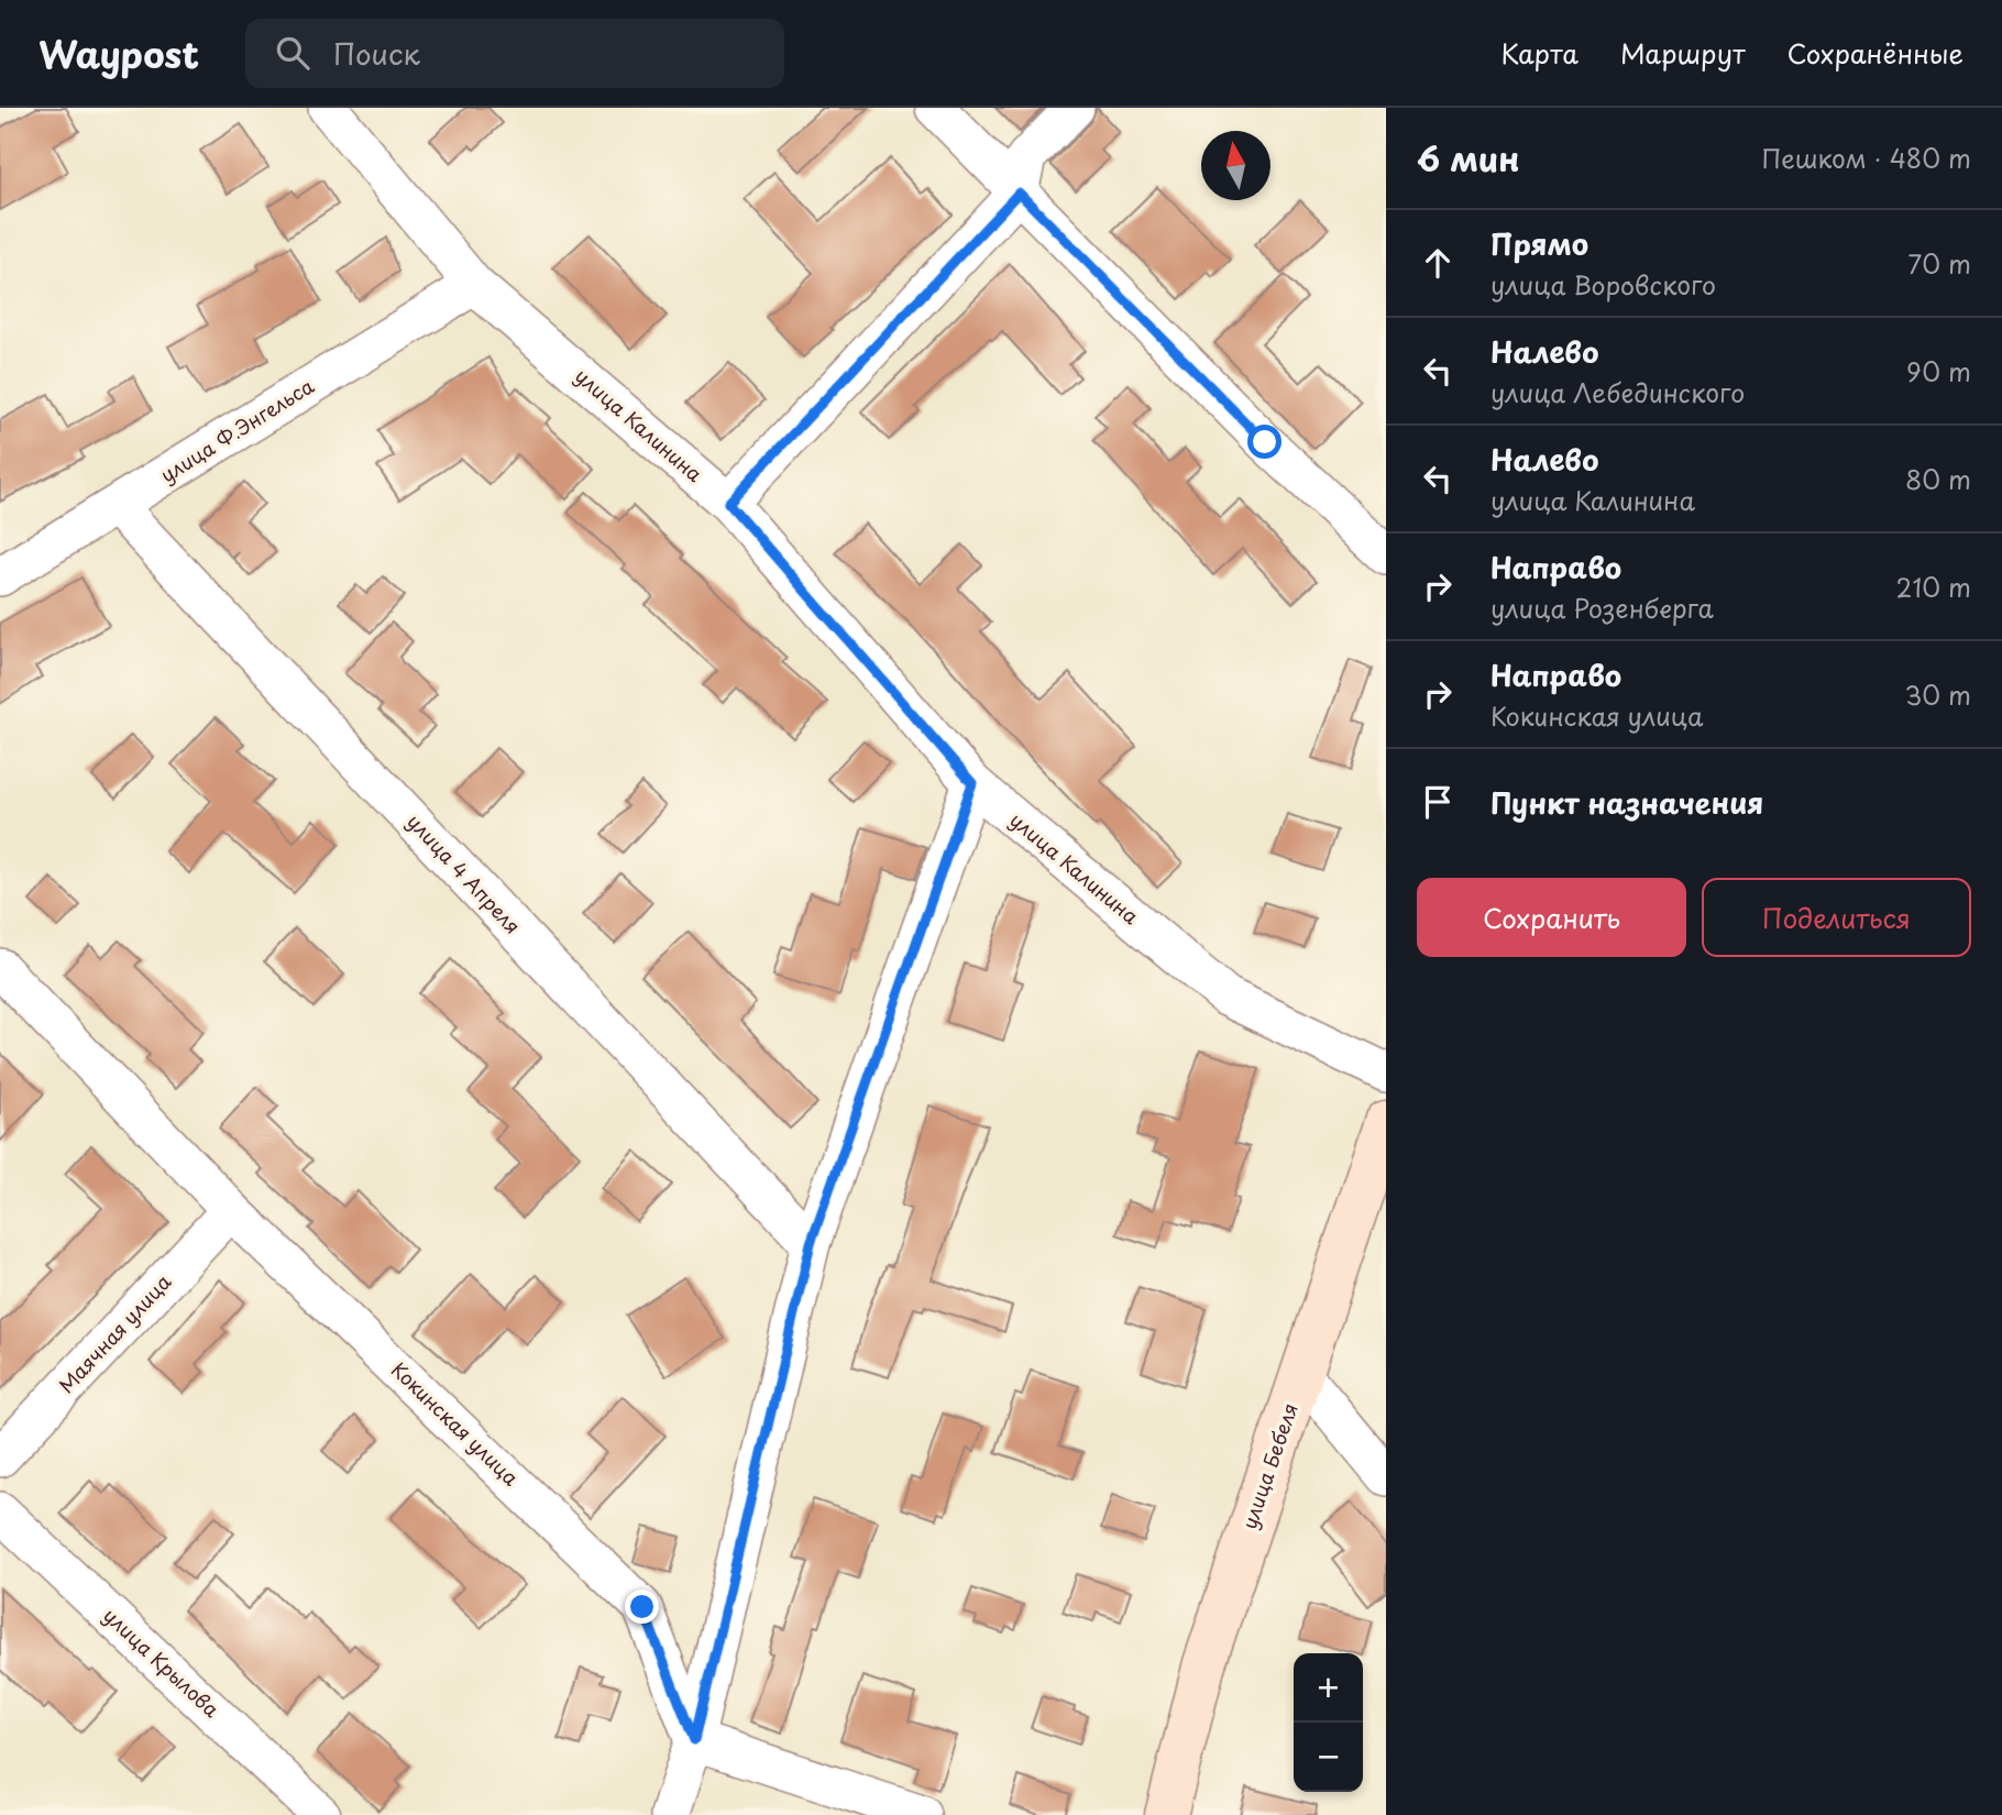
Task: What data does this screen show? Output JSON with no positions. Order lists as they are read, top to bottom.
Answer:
{
  "streets": {
    "street": [
      "улица Калинина",
      "улица Ф.Энгельса",
      "улица 4 Апреля",
      "Маячная улица",
      "Кокинская улица",
      "улица Бебеля",
      "улица Крылова"
    ]
  },
  "crossings": [
    ["улица Калинина", "улица Ф.Энгельса"],
    ["улица Ф.Энгельса", "улица 4 Апреля"],
    ["Маячная улица", "Кокинская улица"]
  ],
  "north": "top",
  "page": {
    "header": "Waypost",
    "search": "Поиск",
    "nav": ["Карта", "Маршрут", "Сохранённые"],
    "heading": ["6 мин", "Пешком · 480 m"],
    "list": [
      ["Прямо", "улица Воровского", "70 m"],
      ["Налево", "улица Лебединского", "90 m"],
      ["Налево", "улица Калинина", "80 m"],
      ["Направо", "улица Розенберга", "210 m"],
      ["Направо", "Кокинская улица", "30 m"],
      "Пункт назначения"
    ],
    "buttons": ["Сохранить", "Поделиться"],
    "map_buttons": ["+", "−"]
  }
}
